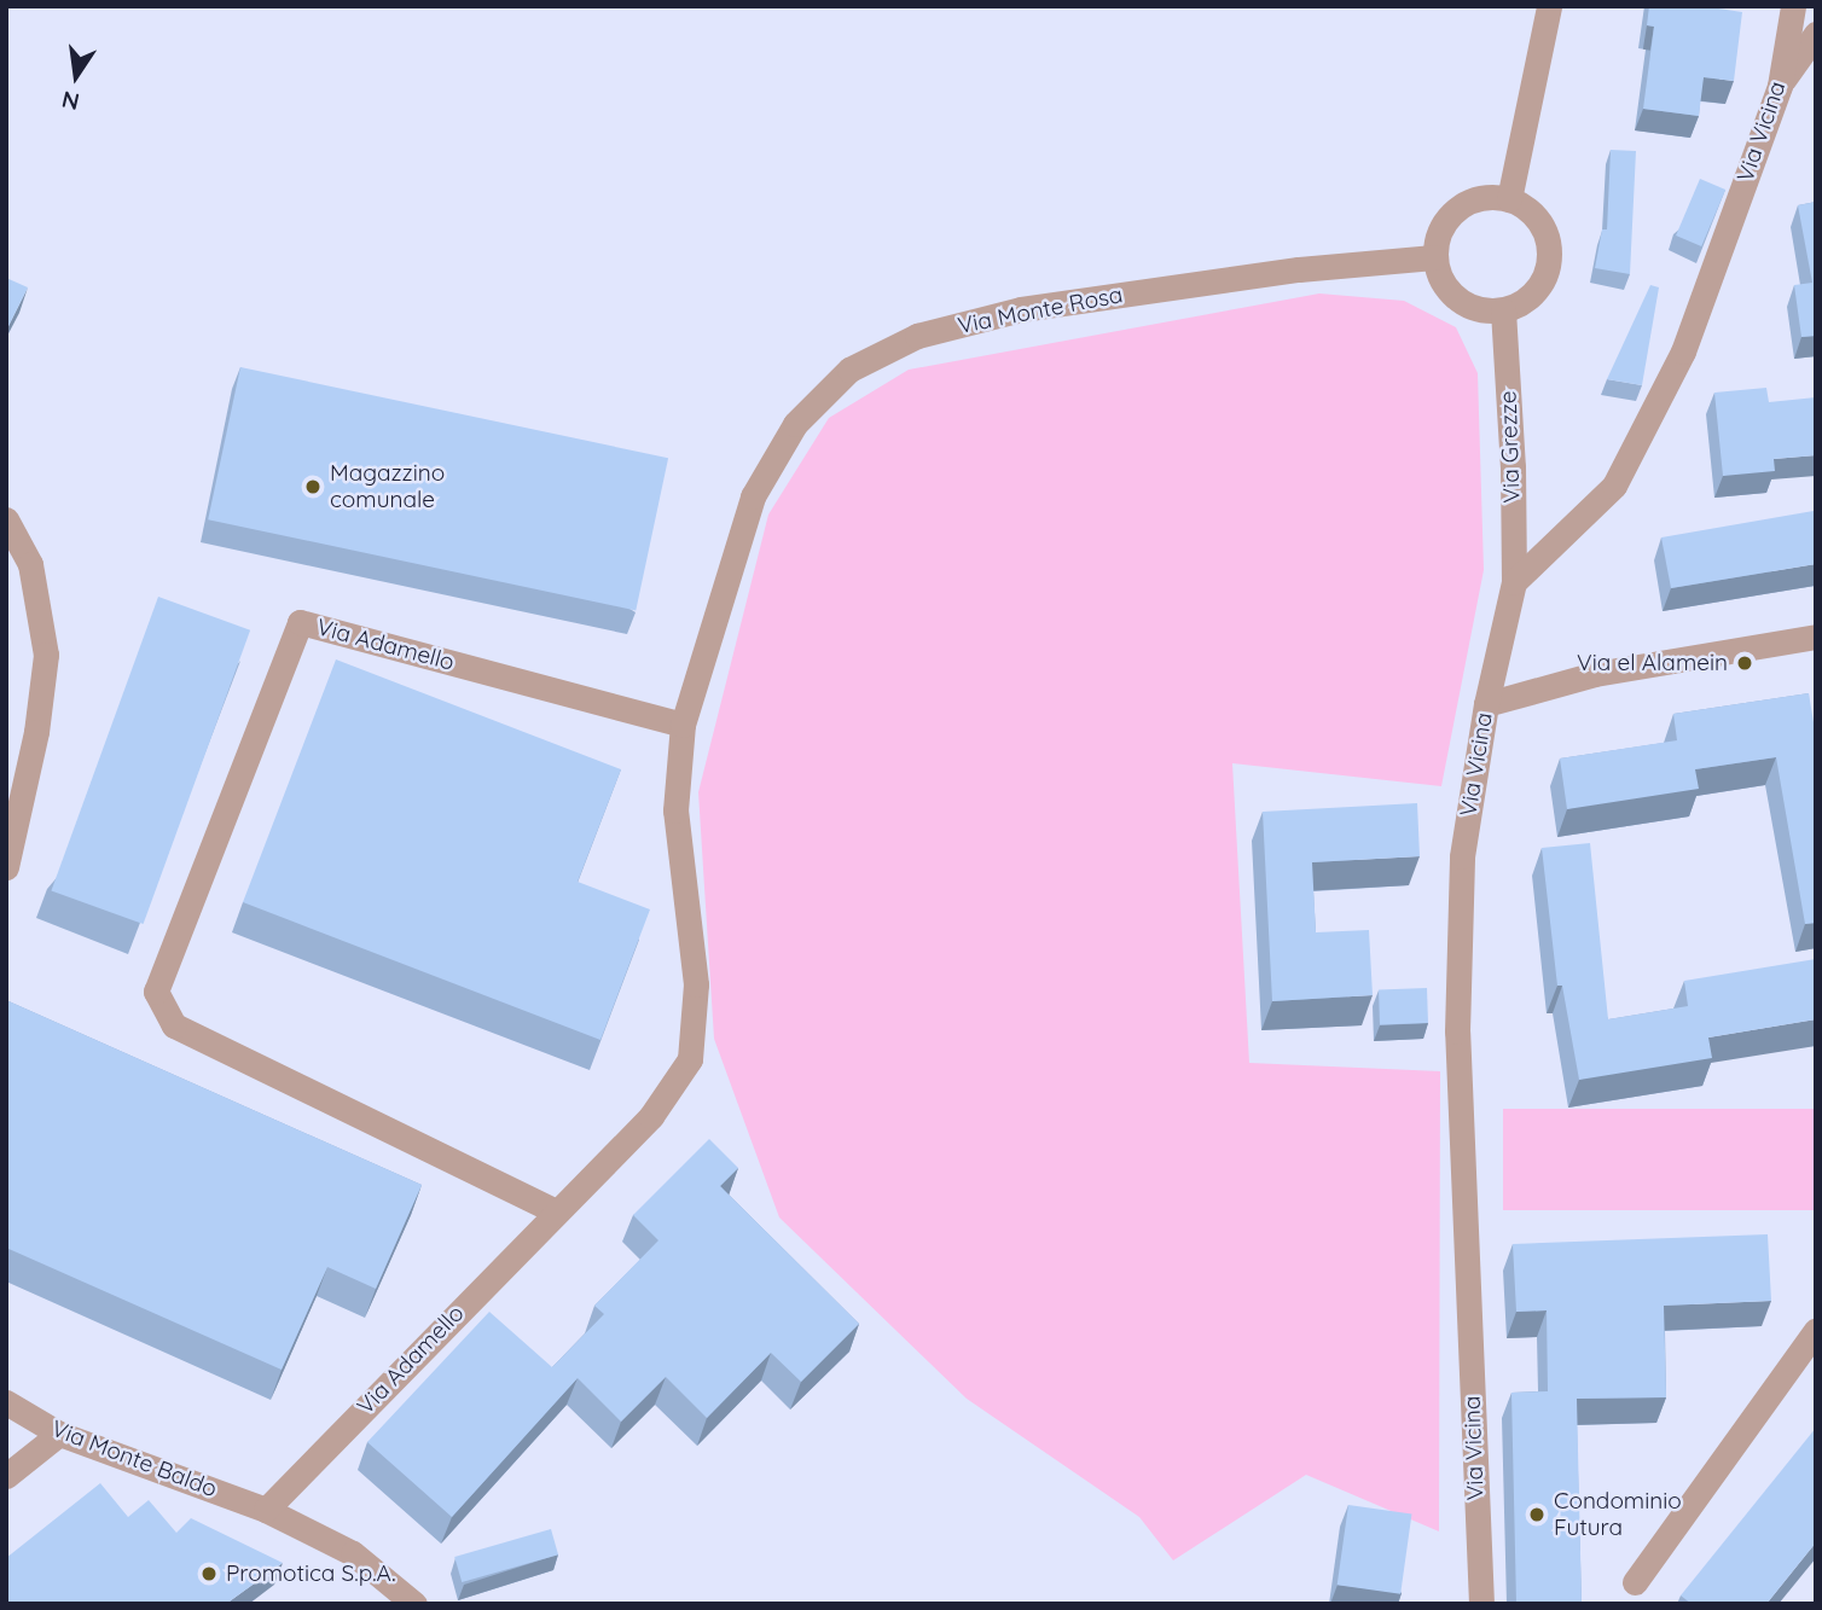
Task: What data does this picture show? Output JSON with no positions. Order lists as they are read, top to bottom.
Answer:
{
  "streets": {
    "street": [
      "Via Vicina",
      "Via Monte Rosa",
      "Via Grezze",
      "Via Adamello",
      "Via Monte Baldo"
    ]
  },
  "crossings": [
    ["Via Vicina", "Via Grezze"],
    ["Via Monte Rosa", "Via Grezze"],
    ["Via Monte Rosa", "Via Adamello"],
    ["Via Adamello", "Via Monte Baldo"]
  ],
  "places": [
    "Magazzino comunale",
    "Via el Alamein",
    "Condominio Futura",
    "Promotica S.p.A."
  ],
  "north": "bottom"
}
